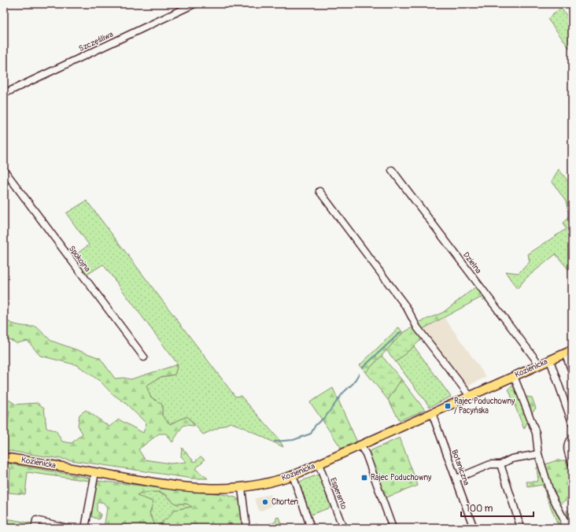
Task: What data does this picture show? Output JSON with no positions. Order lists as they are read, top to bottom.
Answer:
{
  "streets": {
    "main road": ["Kozienicka"],
    "street": [
      "Szczęśliwa",
      "Spokojna",
      "Dzielna",
      "Botaniczna",
      "Esperanto"
    ]
  },
  "crossings": [
    ["Dzielna", "Kozienicka"],
    ["Kozienicka", "Botaniczna"],
    ["Kozienicka", "Esperanto"]
  ],
  "places": {
    "transit": ["Rajec Poduchowny / Pacyńska", "Rajec Poduchowny"],
    "other": ["Chorten"]
  },
  "scale_bar": "100 m"
}
